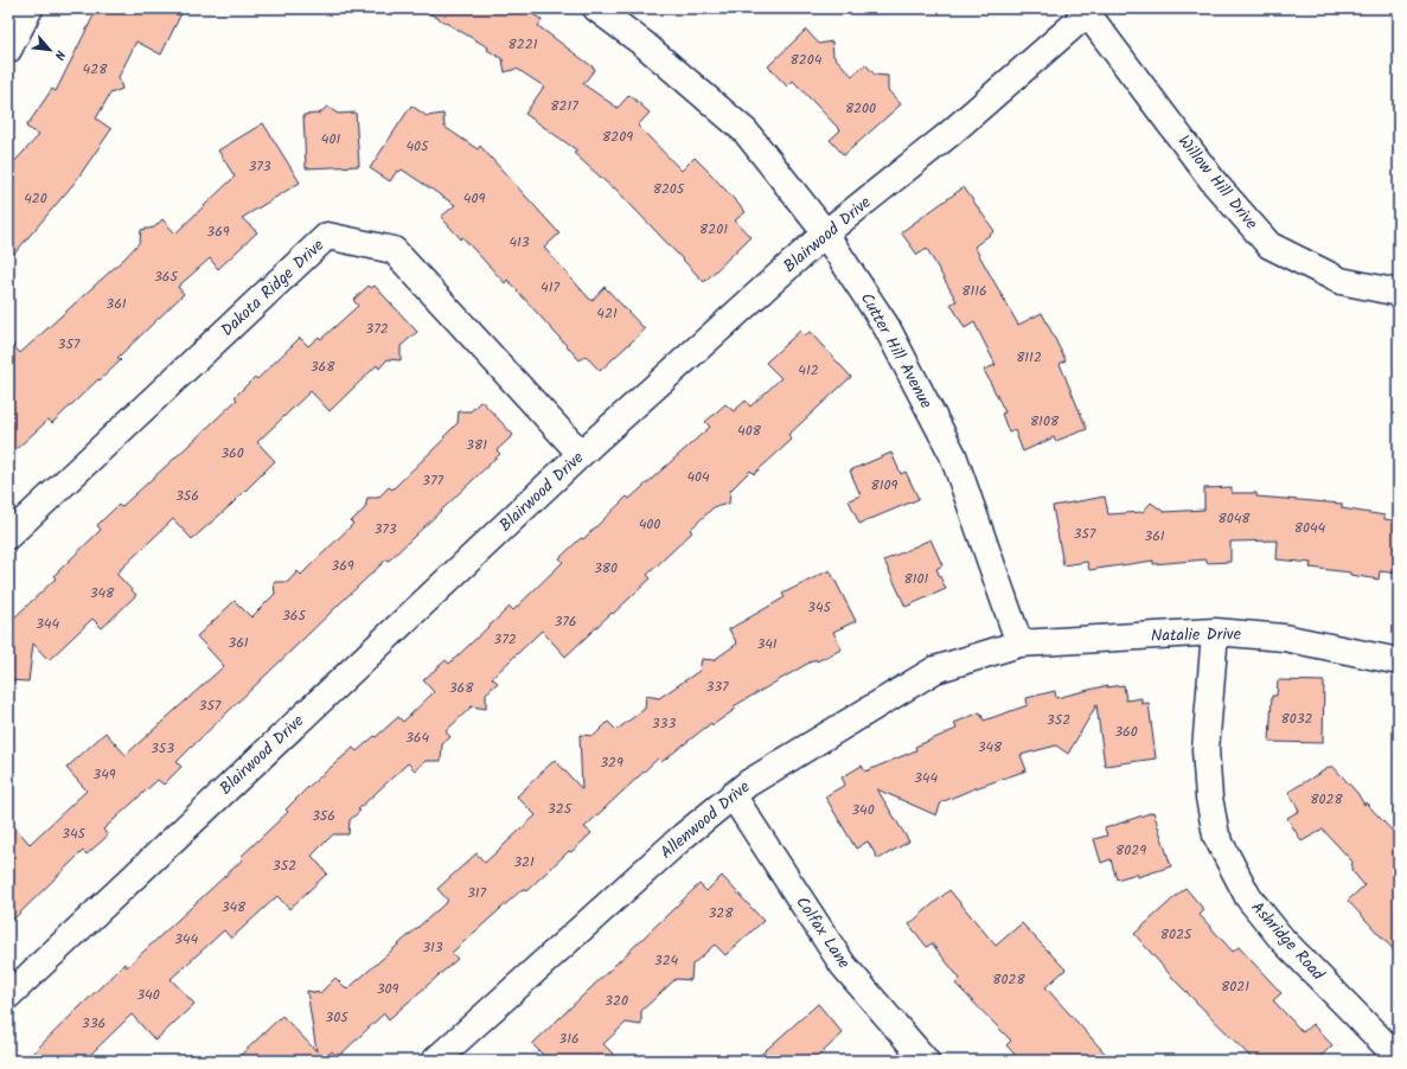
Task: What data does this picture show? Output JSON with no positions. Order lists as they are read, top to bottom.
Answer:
{
  "streets": {
    "street": [
      "Willow Hill Drive",
      "Blairwood Drive",
      "Dakota Ridge Drive",
      "Cutter Hill Avenue",
      "Natalie Drive",
      "Allenwood Drive",
      "Colfax Lane",
      "Ashridge Road"
    ]
  },
  "crossings": [
    ["Willow Hill Drive", "Blairwood Drive"],
    ["Blairwood Drive", "Dakota Ridge Drive"],
    ["Blairwood Drive", "Cutter Hill Avenue"],
    ["Cutter Hill Avenue", "Natalie Drive"],
    ["Cutter Hill Avenue", "Allenwood Drive"],
    ["Natalie Drive", "Allenwood Drive"],
    ["Natalie Drive", "Ashridge Road"],
    ["Allenwood Drive", "Colfax Lane"]
  ],
  "house_numbers": [
    "8221",
    "8204",
    "428",
    "8217",
    "8200",
    "8209",
    "401",
    "405",
    "373",
    "8205",
    "420",
    "409",
    "8201",
    "369",
    "413",
    "365",
    "417",
    "8116",
    "361",
    "421",
    "372",
    "357",
    "8112",
    "368",
    "412",
    "8108",
    "408",
    "381",
    "360",
    "404",
    "377",
    "8109",
    "356",
    "8048",
    "400",
    "8044",
    "373",
    "357",
    "361",
    "369",
    "380",
    "8101",
    "348",
    "345",
    "365",
    "376",
    "344",
    "372",
    "361",
    "341",
    "337",
    "368",
    "357",
    "8032",
    "352",
    "333",
    "360",
    "364",
    "348",
    "353",
    "329",
    "349",
    "344",
    "8028",
    "325",
    "340",
    "356",
    "345",
    "8029",
    "321",
    "352",
    "317",
    "348",
    "328",
    "8025",
    "344",
    "313",
    "324",
    "8028",
    "8021",
    "309",
    "340",
    "320",
    "305",
    "336",
    "316"
  ],
  "north": "bottom right"
}
